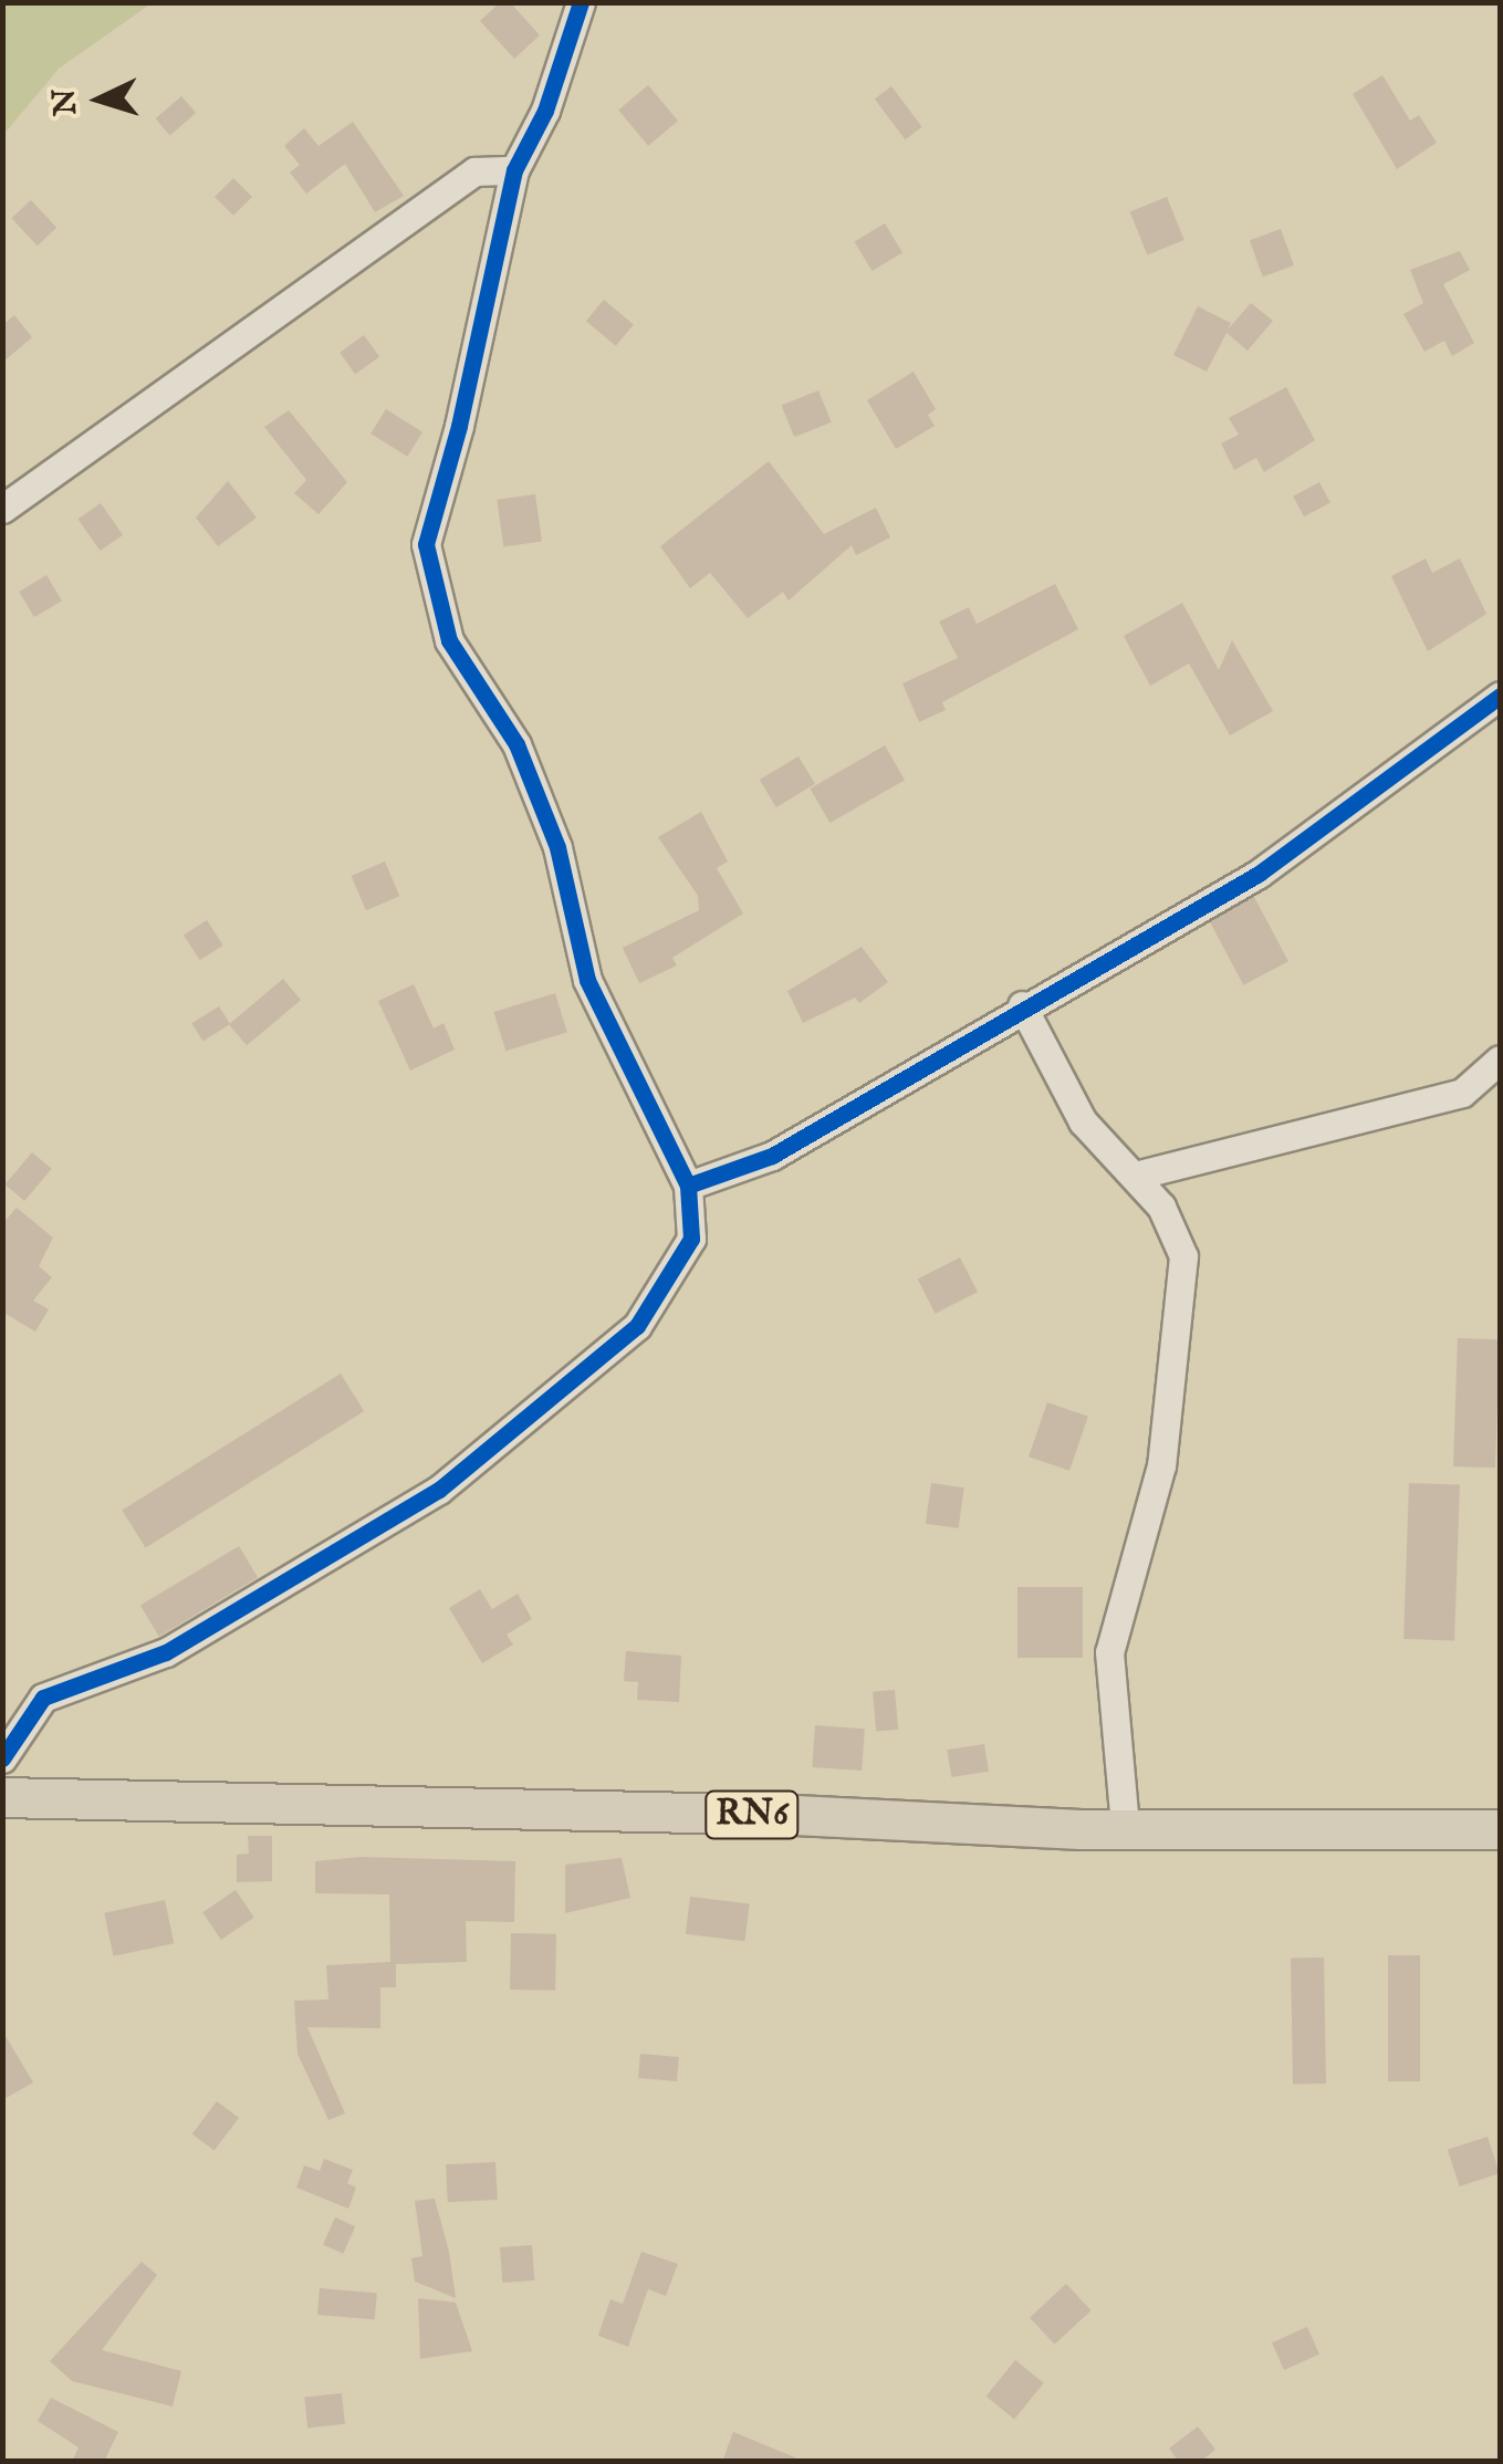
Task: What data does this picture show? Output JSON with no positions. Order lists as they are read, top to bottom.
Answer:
{
  "streets": {
    "highway": ["RN6"]
  },
  "north": "left"
}
